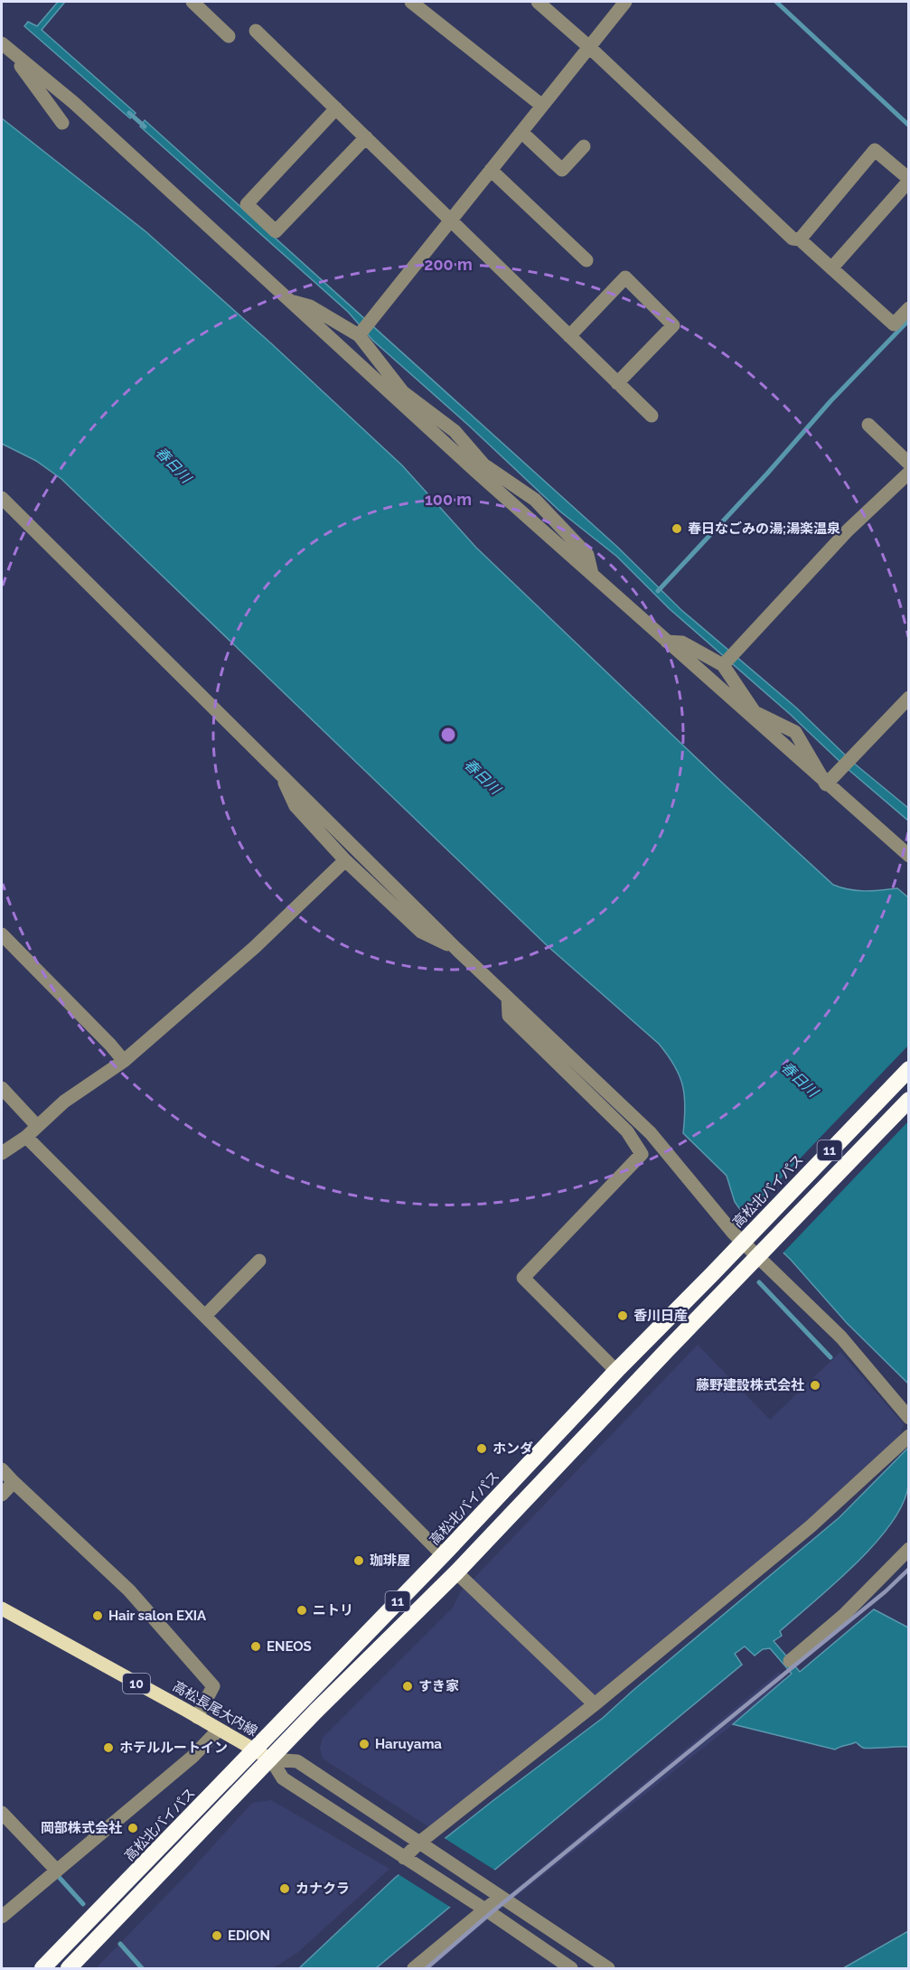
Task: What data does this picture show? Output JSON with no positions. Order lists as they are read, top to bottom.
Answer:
{
  "streets": {
    "highway": ["11", "高松北バイパス"],
    "main road": ["10", "高松長尾大内線"]
  },
  "crossings": [
    ["11", "高松長尾大内線"],
    ["高松北バイパス", "高松長尾大内線"]
  ],
  "water": ["春日川"],
  "places": [
    "春日なごみの湯;湯楽温泉",
    "香川日産",
    "藤野建設株式会社",
    "ホンダ",
    "珈琲屋",
    "ニトリ",
    "Hair salon EXIA",
    "ENEOS",
    "すき家",
    "Haruyama",
    "ホテルルートイン",
    "岡部株式会社",
    "カナクラ",
    "EDION"
  ],
  "rings": ["200 m", "100 m"]
}
